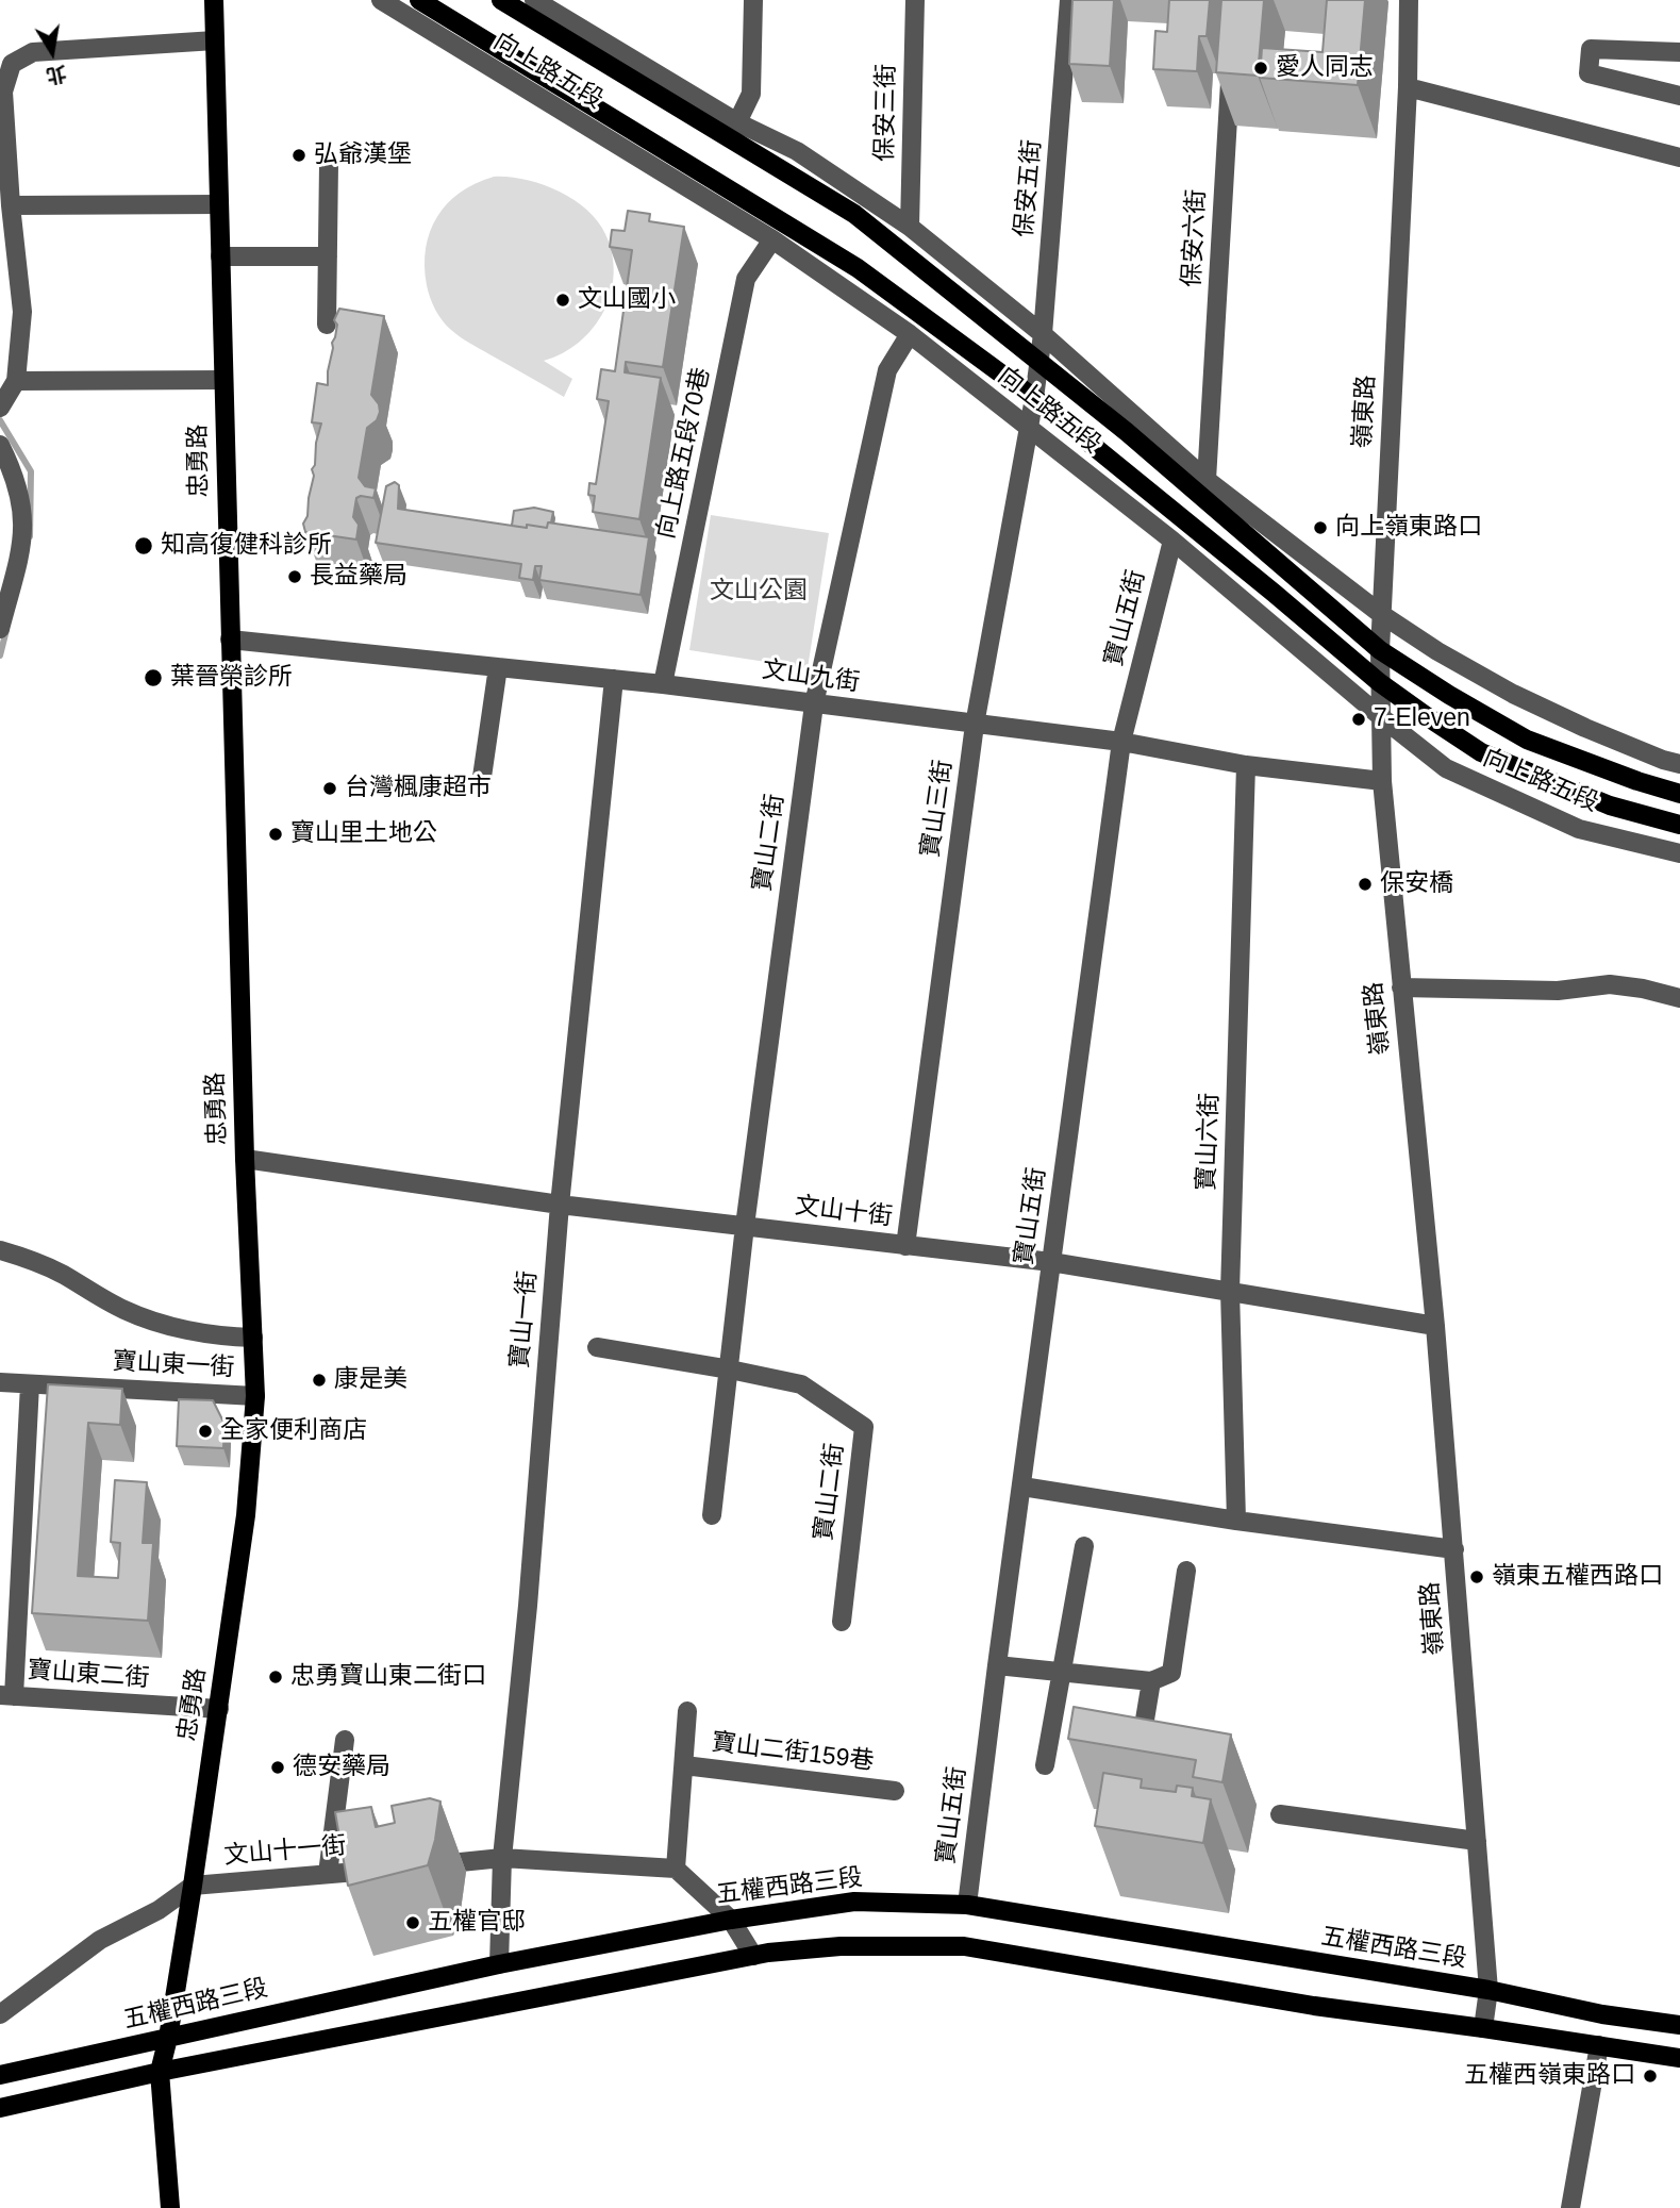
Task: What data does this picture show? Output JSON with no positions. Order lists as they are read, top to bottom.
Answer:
{
  "streets": {
    "main road": ["向上路五段", "忠勇路", "五權西路三段"],
    "street": [
      "保安三街",
      "保安五街",
      "保安六街",
      "嶺東路",
      "向上路五段70巷",
      "寶山五街",
      "文山九街",
      "寶山三街",
      "寶山二街",
      "寶山六街",
      "文山十街",
      "寶山一街",
      "寶山東一街",
      "寶山東二街",
      "寶山二街159巷",
      "文山十一街"
    ]
  },
  "crossings": [
    ["向上路五段", "保安三街"],
    ["向上路五段", "保安五街"],
    ["向上路五段", "保安六街"],
    ["向上路五段", "嶺東路"],
    ["向上路五段", "向上路五段70巷"],
    ["向上路五段", "寶山五街"],
    ["向上路五段", "寶山三街"],
    ["向上路五段", "寶山二街"],
    ["保安五街", "寶山三街"],
    ["嶺東路", "文山九街"],
    ["嶺東路", "文山十街"],
    ["嶺東路", "五權西路三段"],
    ["向上路五段70巷", "文山九街"],
    ["忠勇路", "文山九街"],
    ["忠勇路", "文山十街"],
    ["忠勇路", "寶山東一街"],
    ["忠勇路", "寶山東二街"],
    ["忠勇路", "文山十一街"],
    ["忠勇路", "五權西路三段"],
    ["寶山五街", "文山九街"],
    ["寶山五街", "文山十街"],
    ["寶山五街", "五權西路三段"],
    ["文山九街", "寶山三街"],
    ["文山九街", "寶山二街"],
    ["文山九街", "寶山六街"],
    ["文山九街", "寶山一街"],
    ["寶山三街", "文山十街"],
    ["寶山二街", "文山十街"],
    ["寶山六街", "文山十街"],
    ["文山十街", "寶山一街"],
    ["寶山一街", "五權西路三段"]
  ],
  "parks": ["文山公園"],
  "places": [
    "愛人同志",
    "弘爺漢堡",
    "文山國小",
    "向上嶺東路口",
    "知高復健科診所",
    "長益藥局",
    "葉晉榮診所",
    "7-Eleven",
    "台灣楓康超市",
    "寶山里土地公",
    "保安橋",
    "康是美",
    "全家便利商店",
    "嶺東五權西路口",
    "忠勇寶山東二街口",
    "德安藥局",
    "五權官邸",
    "五權西嶺東路口"
  ],
  "north": "bottom"
}
